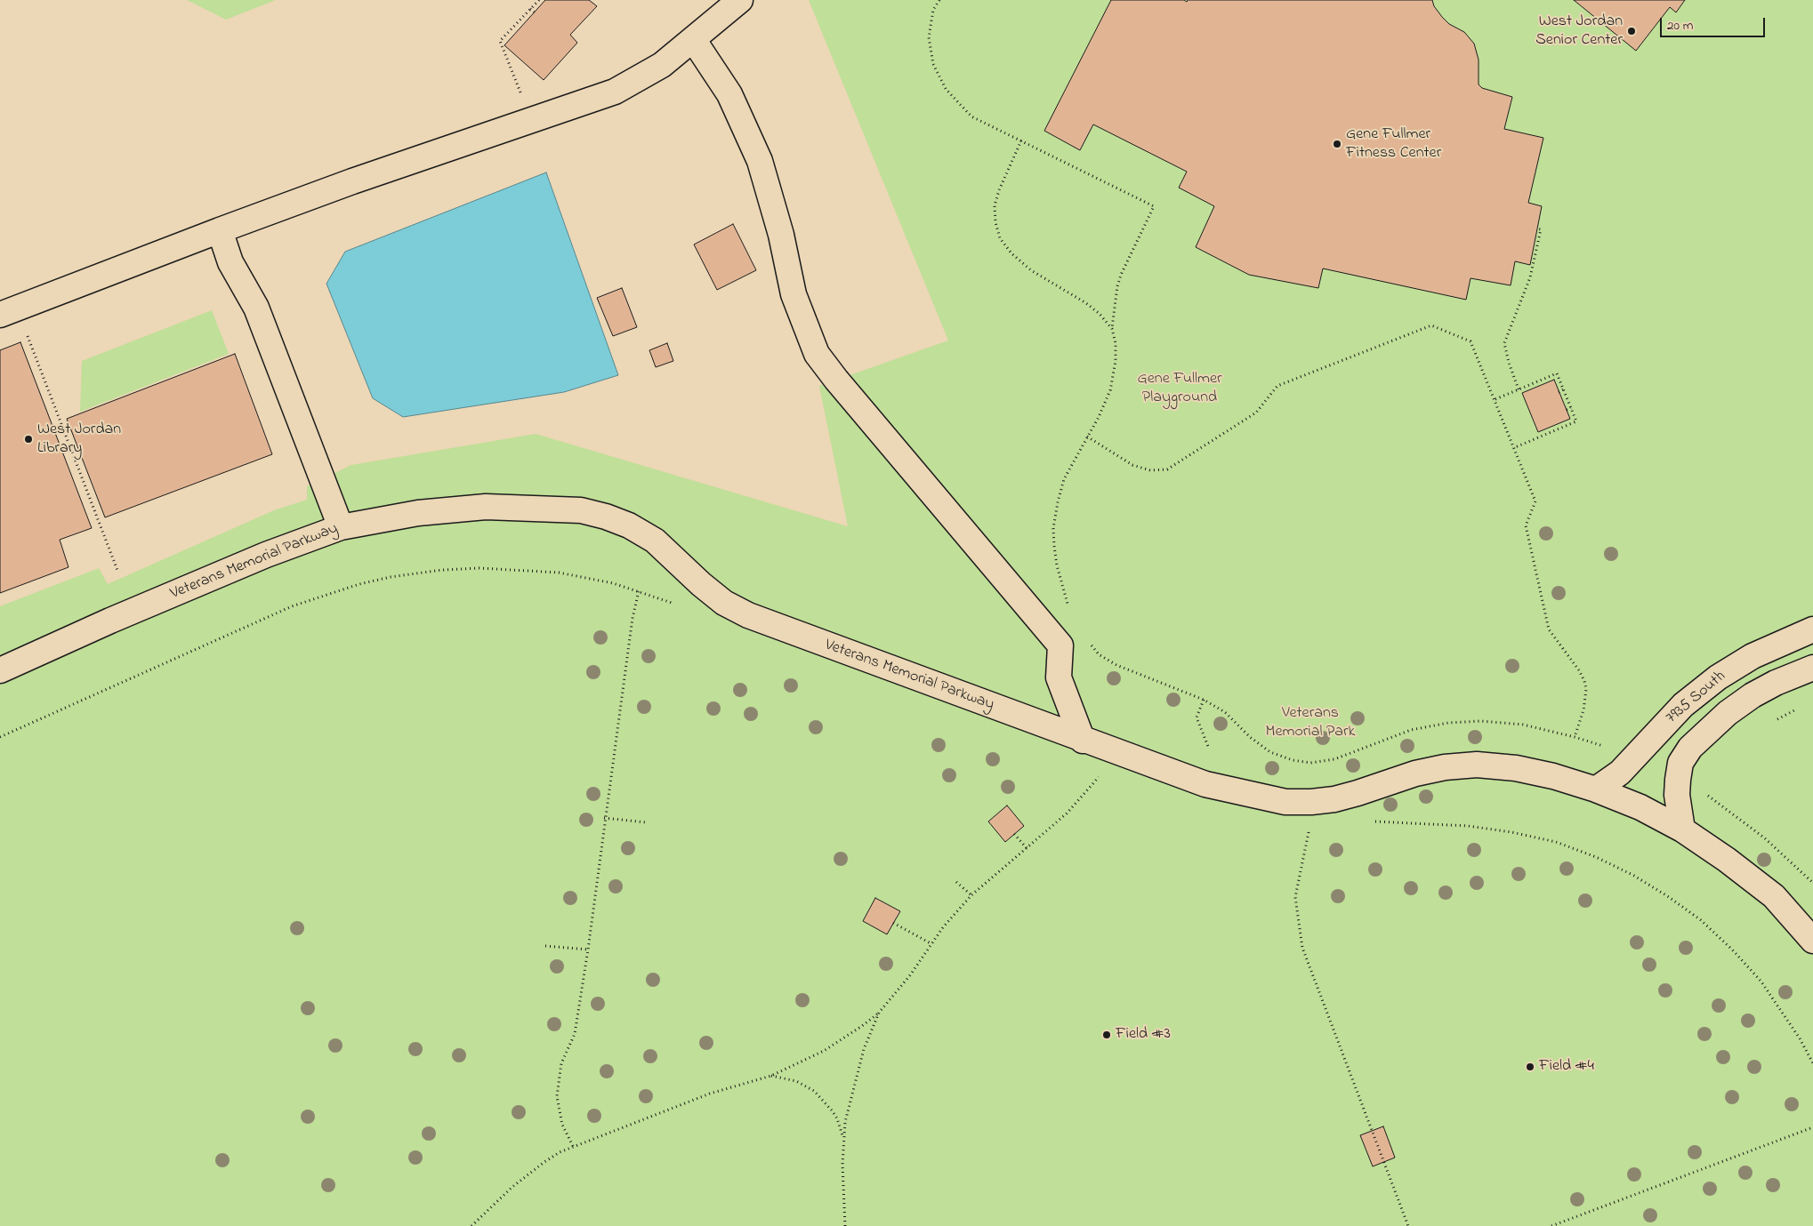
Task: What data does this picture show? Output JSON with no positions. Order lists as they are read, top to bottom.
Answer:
{
  "streets": {
    "lane": ["Veterans Memorial Parkway", "7935 South"]
  },
  "crossings": [
    ["Veterans Memorial Parkway", "7935 South"]
  ],
  "parks": ["Gene Fullmer Playground", "Veterans Memorial Park"],
  "places": [
    "West Jordan Senior Center",
    "Gene Fullmer Fitness Center",
    "West Jordan Library",
    "Field #3",
    "Field #4"
  ],
  "scale_bar": "20 m"
}
